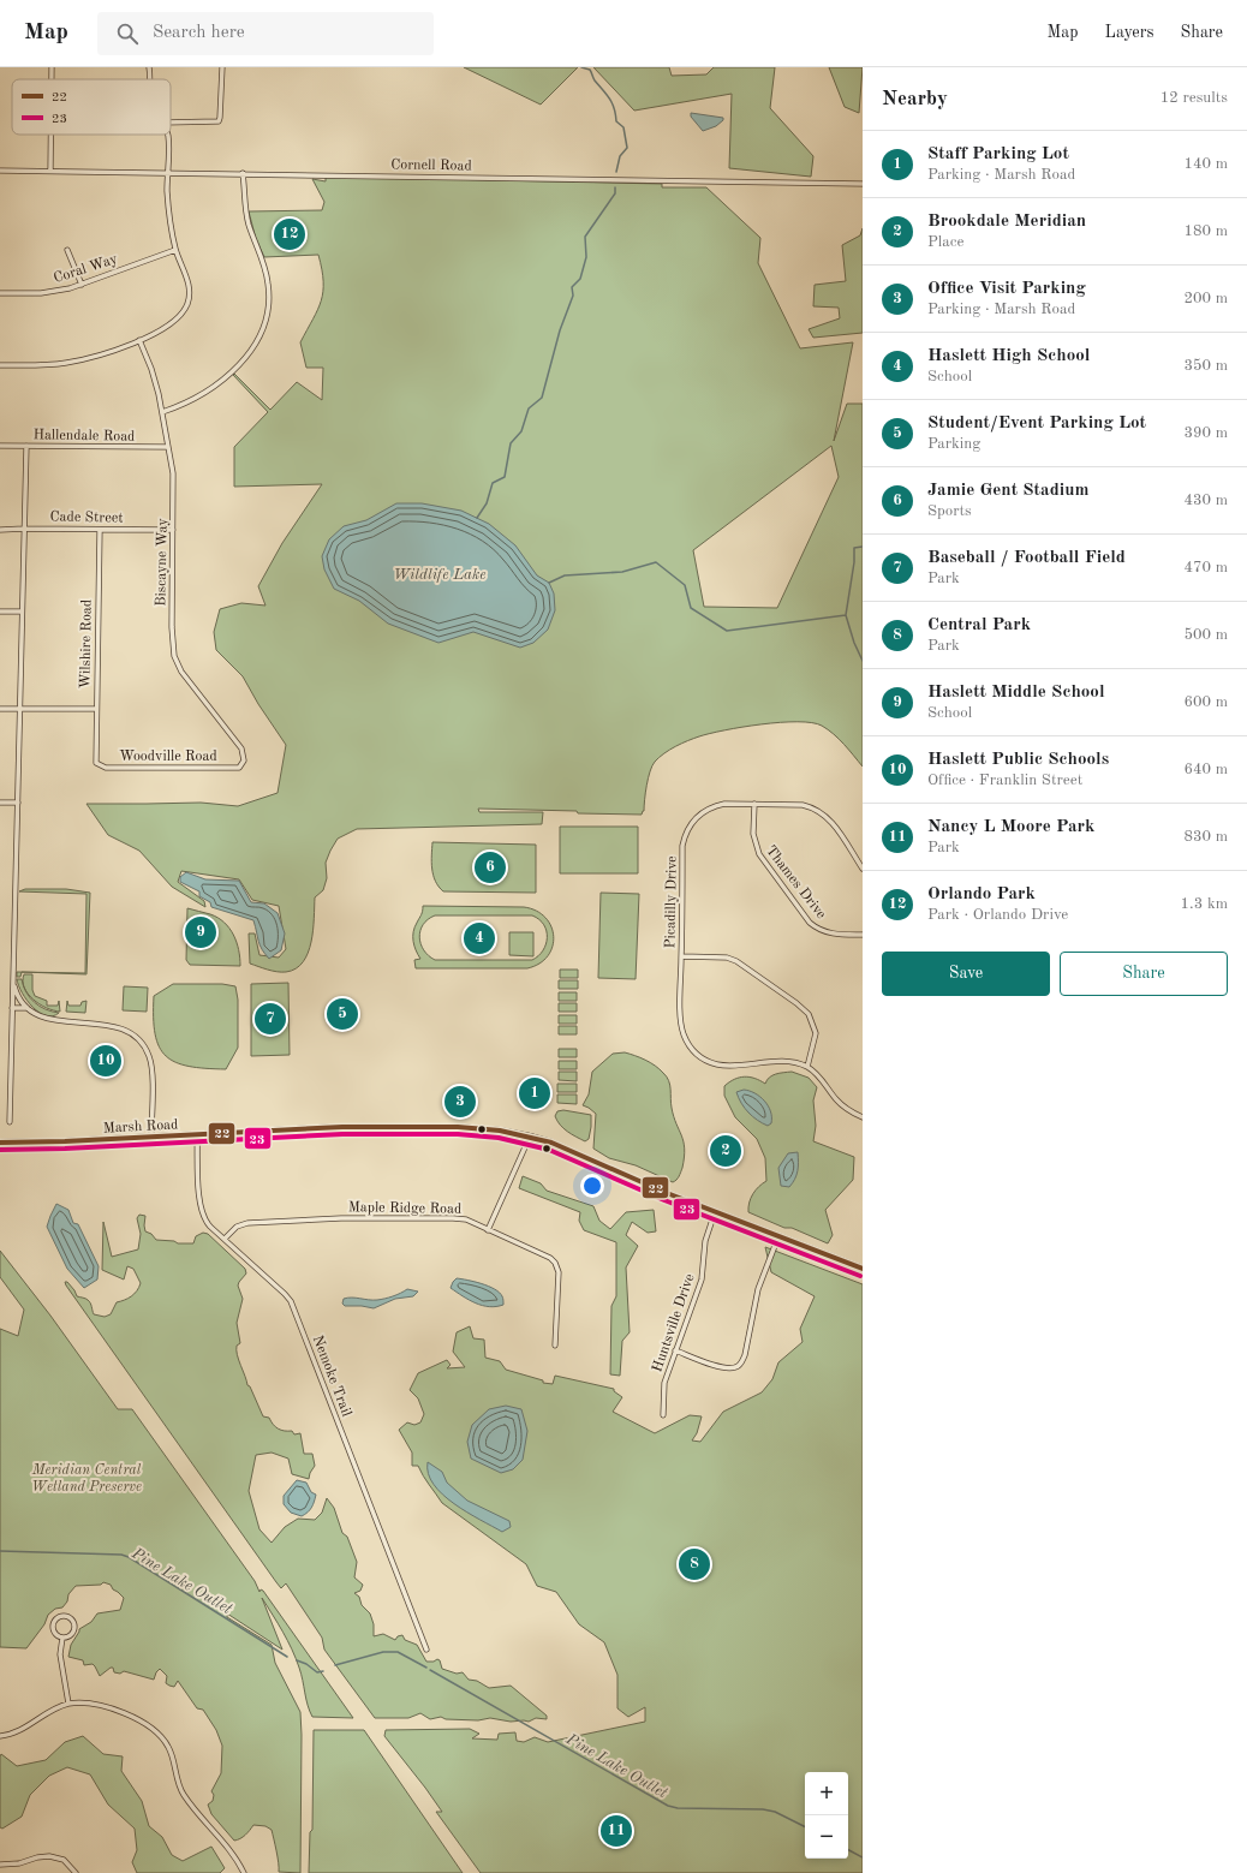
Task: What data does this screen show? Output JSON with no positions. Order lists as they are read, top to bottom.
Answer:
{
  "streets": {
    "main road": ["Marsh Road"],
    "street": [
      "Cornell Road",
      "Coral Way",
      "Hallendale Road",
      "Cade Street",
      "Biscayne Way",
      "Wilshire Road",
      "Woodville Road",
      "Thames Drive",
      "Picadilly Drive",
      "Maple Ridge Road",
      "Huntsville Drive",
      "Nemoke Trail"
    ]
  },
  "crossings": [
    ["Hallendale Road", "Biscayne Way"],
    ["Cade Street", "Biscayne Way"],
    ["Cade Street", "Wilshire Road"],
    ["Biscayne Way", "Woodville Road"],
    ["Wilshire Road", "Woodville Road"],
    ["Thames Drive", "Picadilly Drive"],
    ["Marsh Road", "Huntsville Drive"],
    ["Marsh Road", "Nemoke Trail"],
    ["Maple Ridge Road", "Nemoke Trail"]
  ],
  "water": ["Wildlife Lake", "Pine Lake Outlet"],
  "parks": ["Meridian Central Wetland Preserve"],
  "lines": ["transit line 22", "transit line 23"],
  "legend": ["22", "23"],
  "page": {
    "header": "Map",
    "search": "Search here",
    "nav": ["Map", "Layers", "Share"],
    "heading": ["Nearby", "12 results"],
    "list": [
      {
        "mark": "1",
        "name": "Staff Parking Lot",
        "note": "Parking · Marsh Road",
        "value": "140 m"
      },
      {
        "mark": "2",
        "name": "Brookdale Meridian",
        "note": "Place",
        "value": "180 m"
      },
      {
        "mark": "3",
        "name": "Office Visit Parking",
        "note": "Parking · Marsh Road",
        "value": "200 m"
      },
      {
        "mark": "4",
        "name": "Haslett High School",
        "note": "School",
        "value": "350 m"
      },
      {
        "mark": "5",
        "name": "Student/Event Parking Lot",
        "note": "Parking",
        "value": "390 m"
      },
      {
        "mark": "6",
        "name": "Jamie Gent Stadium",
        "note": "Sports",
        "value": "430 m"
      },
      {
        "mark": "7",
        "name": "Baseball / Football Field",
        "note": "Park",
        "value": "470 m"
      },
      {
        "mark": "8",
        "name": "Central Park",
        "note": "Park",
        "value": "500 m"
      },
      {
        "mark": "9",
        "name": "Haslett Middle School",
        "note": "School",
        "value": "600 m"
      },
      {
        "mark": "10",
        "name": "Haslett Public Schools",
        "note": "Office · Franklin Street",
        "value": "640 m"
      },
      {
        "mark": "11",
        "name": "Nancy L Moore Park",
        "note": "Park",
        "value": "830 m"
      },
      {
        "mark": "12",
        "name": "Orlando Park",
        "note": "Park · Orlando Drive",
        "value": "1.3 km"
      }
    ],
    "pins": [
      "12",
      "6",
      "9",
      "4",
      "5",
      "7",
      "10",
      "1",
      "3",
      "2",
      "8",
      "11"
    ],
    "buttons": ["Save", "Share"],
    "map_buttons": ["+", "−"]
  }
}
